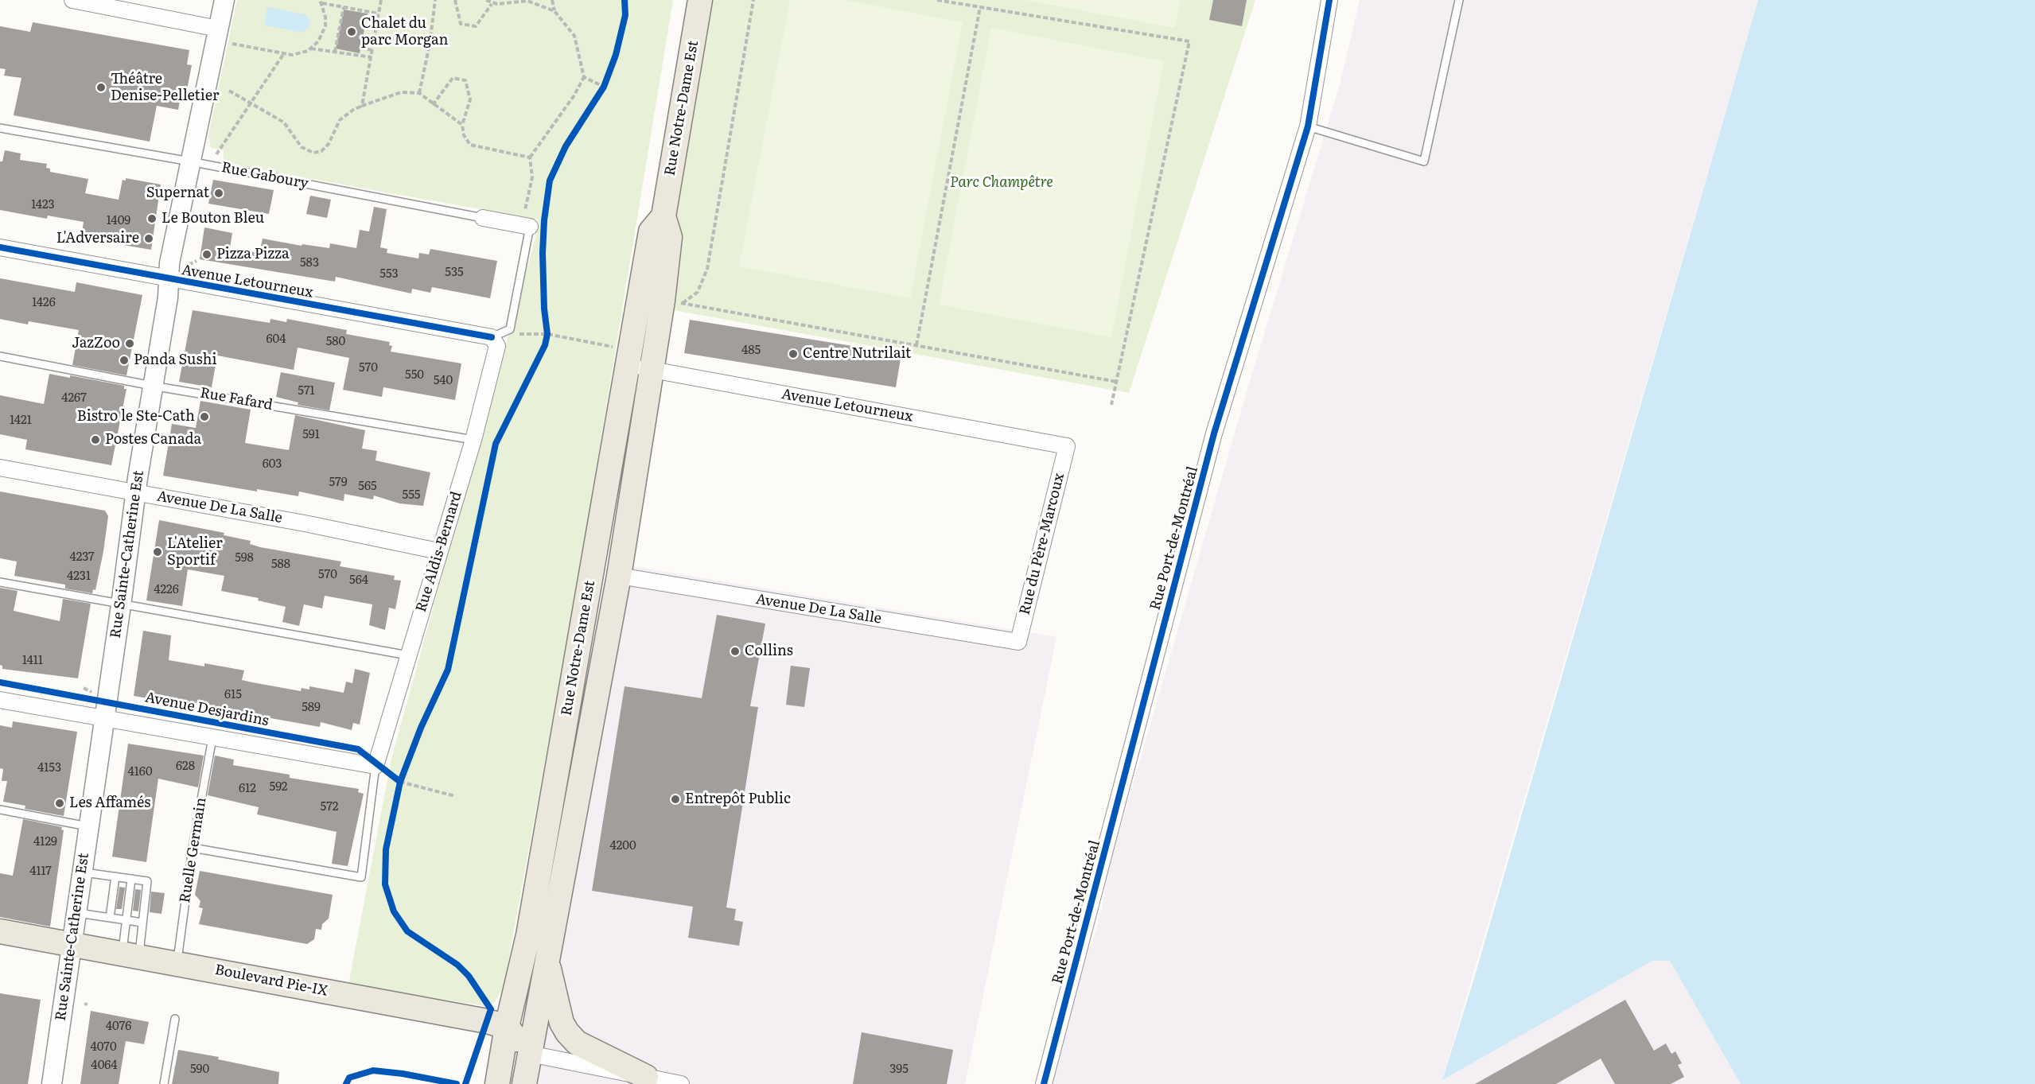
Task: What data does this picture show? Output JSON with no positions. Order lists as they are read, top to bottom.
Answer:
{
  "streets": {
    "main road": ["Rue Notre-Dame Est", "Boulevard Pie-IX"],
    "street": [
      "Rue Gaboury",
      "Avenue Letourneux",
      "Avenue De La Salle",
      "Rue Port-de-Montréal",
      "Rue du Père-Marcoux",
      "Rue Aldis-Bernard",
      "Rue Sainte-Catherine Est",
      "Avenue Desjardins"
    ],
    "lane": ["Rue Fafard", "Ruelle Germain"]
  },
  "crossings": [
    ["Rue Notre-Dame Est", "Avenue Letourneux"],
    ["Rue Notre-Dame Est", "Avenue De La Salle"],
    ["Rue Notre-Dame Est", "Boulevard Pie-IX"],
    ["Rue Gaboury", "Rue Sainte-Catherine Est"],
    ["Avenue Letourneux", "Rue du Père-Marcoux"],
    ["Avenue Letourneux", "Rue Aldis-Bernard"],
    ["Avenue Letourneux", "Rue Sainte-Catherine Est"],
    ["Rue Fafard", "Rue Aldis-Bernard"],
    ["Rue Fafard", "Rue Sainte-Catherine Est"],
    ["Avenue De La Salle", "Rue du Père-Marcoux"],
    ["Avenue De La Salle", "Rue Aldis-Bernard"],
    ["Avenue De La Salle", "Rue Sainte-Catherine Est"],
    ["Rue Aldis-Bernard", "Avenue Desjardins"],
    ["Rue Sainte-Catherine Est", "Avenue Desjardins"],
    ["Rue Sainte-Catherine Est", "Boulevard Pie-IX"],
    ["Avenue Desjardins", "Ruelle Germain"],
    ["Ruelle Germain", "Boulevard Pie-IX"]
  ],
  "parks": ["Parc Champêtre"],
  "places": [
    "Chalet du parc Morgan",
    "Théâtre Denise-Pelletier",
    "Supernat",
    "Le Bouton Bleu",
    "L'Adversaire",
    "Pizza Pizza",
    "JazZoo",
    "Centre Nutrilait",
    "Panda Sushi",
    "Bistro le Ste-Cath",
    "Postes Canada",
    "L'Atelier Sportif",
    "Collins",
    "Entrepôt Public",
    "Les Affamés"
  ],
  "house_numbers": [
    "1423",
    "1409",
    "583",
    "535",
    "553",
    "1426",
    "604",
    "580",
    "485",
    "570",
    "550",
    "540",
    "571",
    "4267",
    "1421",
    "591",
    "603",
    "579",
    "565",
    "555",
    "4237",
    "598",
    "588",
    "570",
    "4231",
    "564",
    "4226",
    "1411",
    "615",
    "589",
    "628",
    "4153",
    "4160",
    "592",
    "612",
    "572",
    "4129",
    "4200",
    "4117",
    "4076",
    "4070",
    "4064",
    "590",
    "395"
  ]
}
